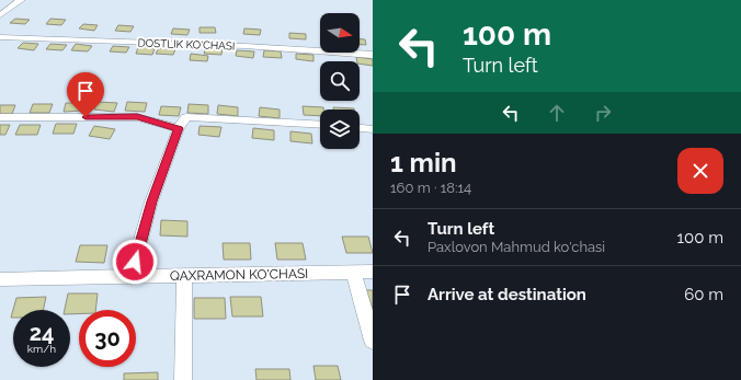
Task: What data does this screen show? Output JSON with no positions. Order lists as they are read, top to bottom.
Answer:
{
  "streets": {
    "street": ["DOSTLIK KO'CHASI", "QAXRAMON KO'CHASI"]
  },
  "north": "right",
  "page": {
    "turn": ["100 m", "Turn left"],
    "heading": ["1 min", "160 m · 18:14"],
    "list": [
      {
        "name": "Turn left",
        "note": "Paxlovon Mahmud ko'chasi",
        "value": "100 m"
      },
      {
        "name": "Arrive at destination",
        "value": "60 m"
      }
    ],
    "speed": "24 km/h",
    "limit": "30"
  }
}
